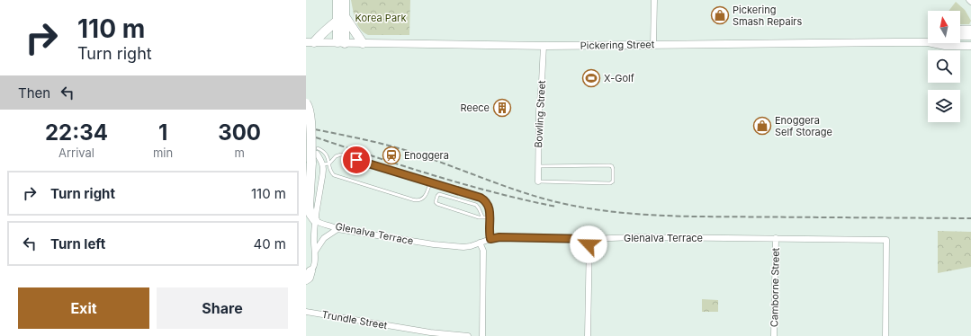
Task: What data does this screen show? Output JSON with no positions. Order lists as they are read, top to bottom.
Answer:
{
  "streets": {
    "main road": ["Pickering Street"],
    "street": [
      "Bowling Street",
      "Glenalva Terrace",
      "Camborne Street",
      "Trundle Street"
    ]
  },
  "crossings": [
    ["Pickering Street", "Bowling Street"],
    ["Glenalva Terrace", "Camborne Street"]
  ],
  "parks": ["Korea Park"],
  "places": {
    "shop": ["Pickering Smash Repairs", "Enoggera Self Storage"],
    "sports": ["X-Golf"],
    "building": ["Reece"],
    "station": ["Enoggera"]
  },
  "north": "top",
  "page": {
    "turn": ["110 m", "Turn right"],
    "then": "Then",
    "eta": [
      "22:34",
      "Arrival",
      "1",
      "min",
      "300",
      "m"
    ],
    "list": [
      {
        "name": "Turn right",
        "value": "110 m"
      },
      {
        "name": "Turn left",
        "value": "40 m"
      }
    ],
    "buttons": ["Exit", "Share"]
  }
}
